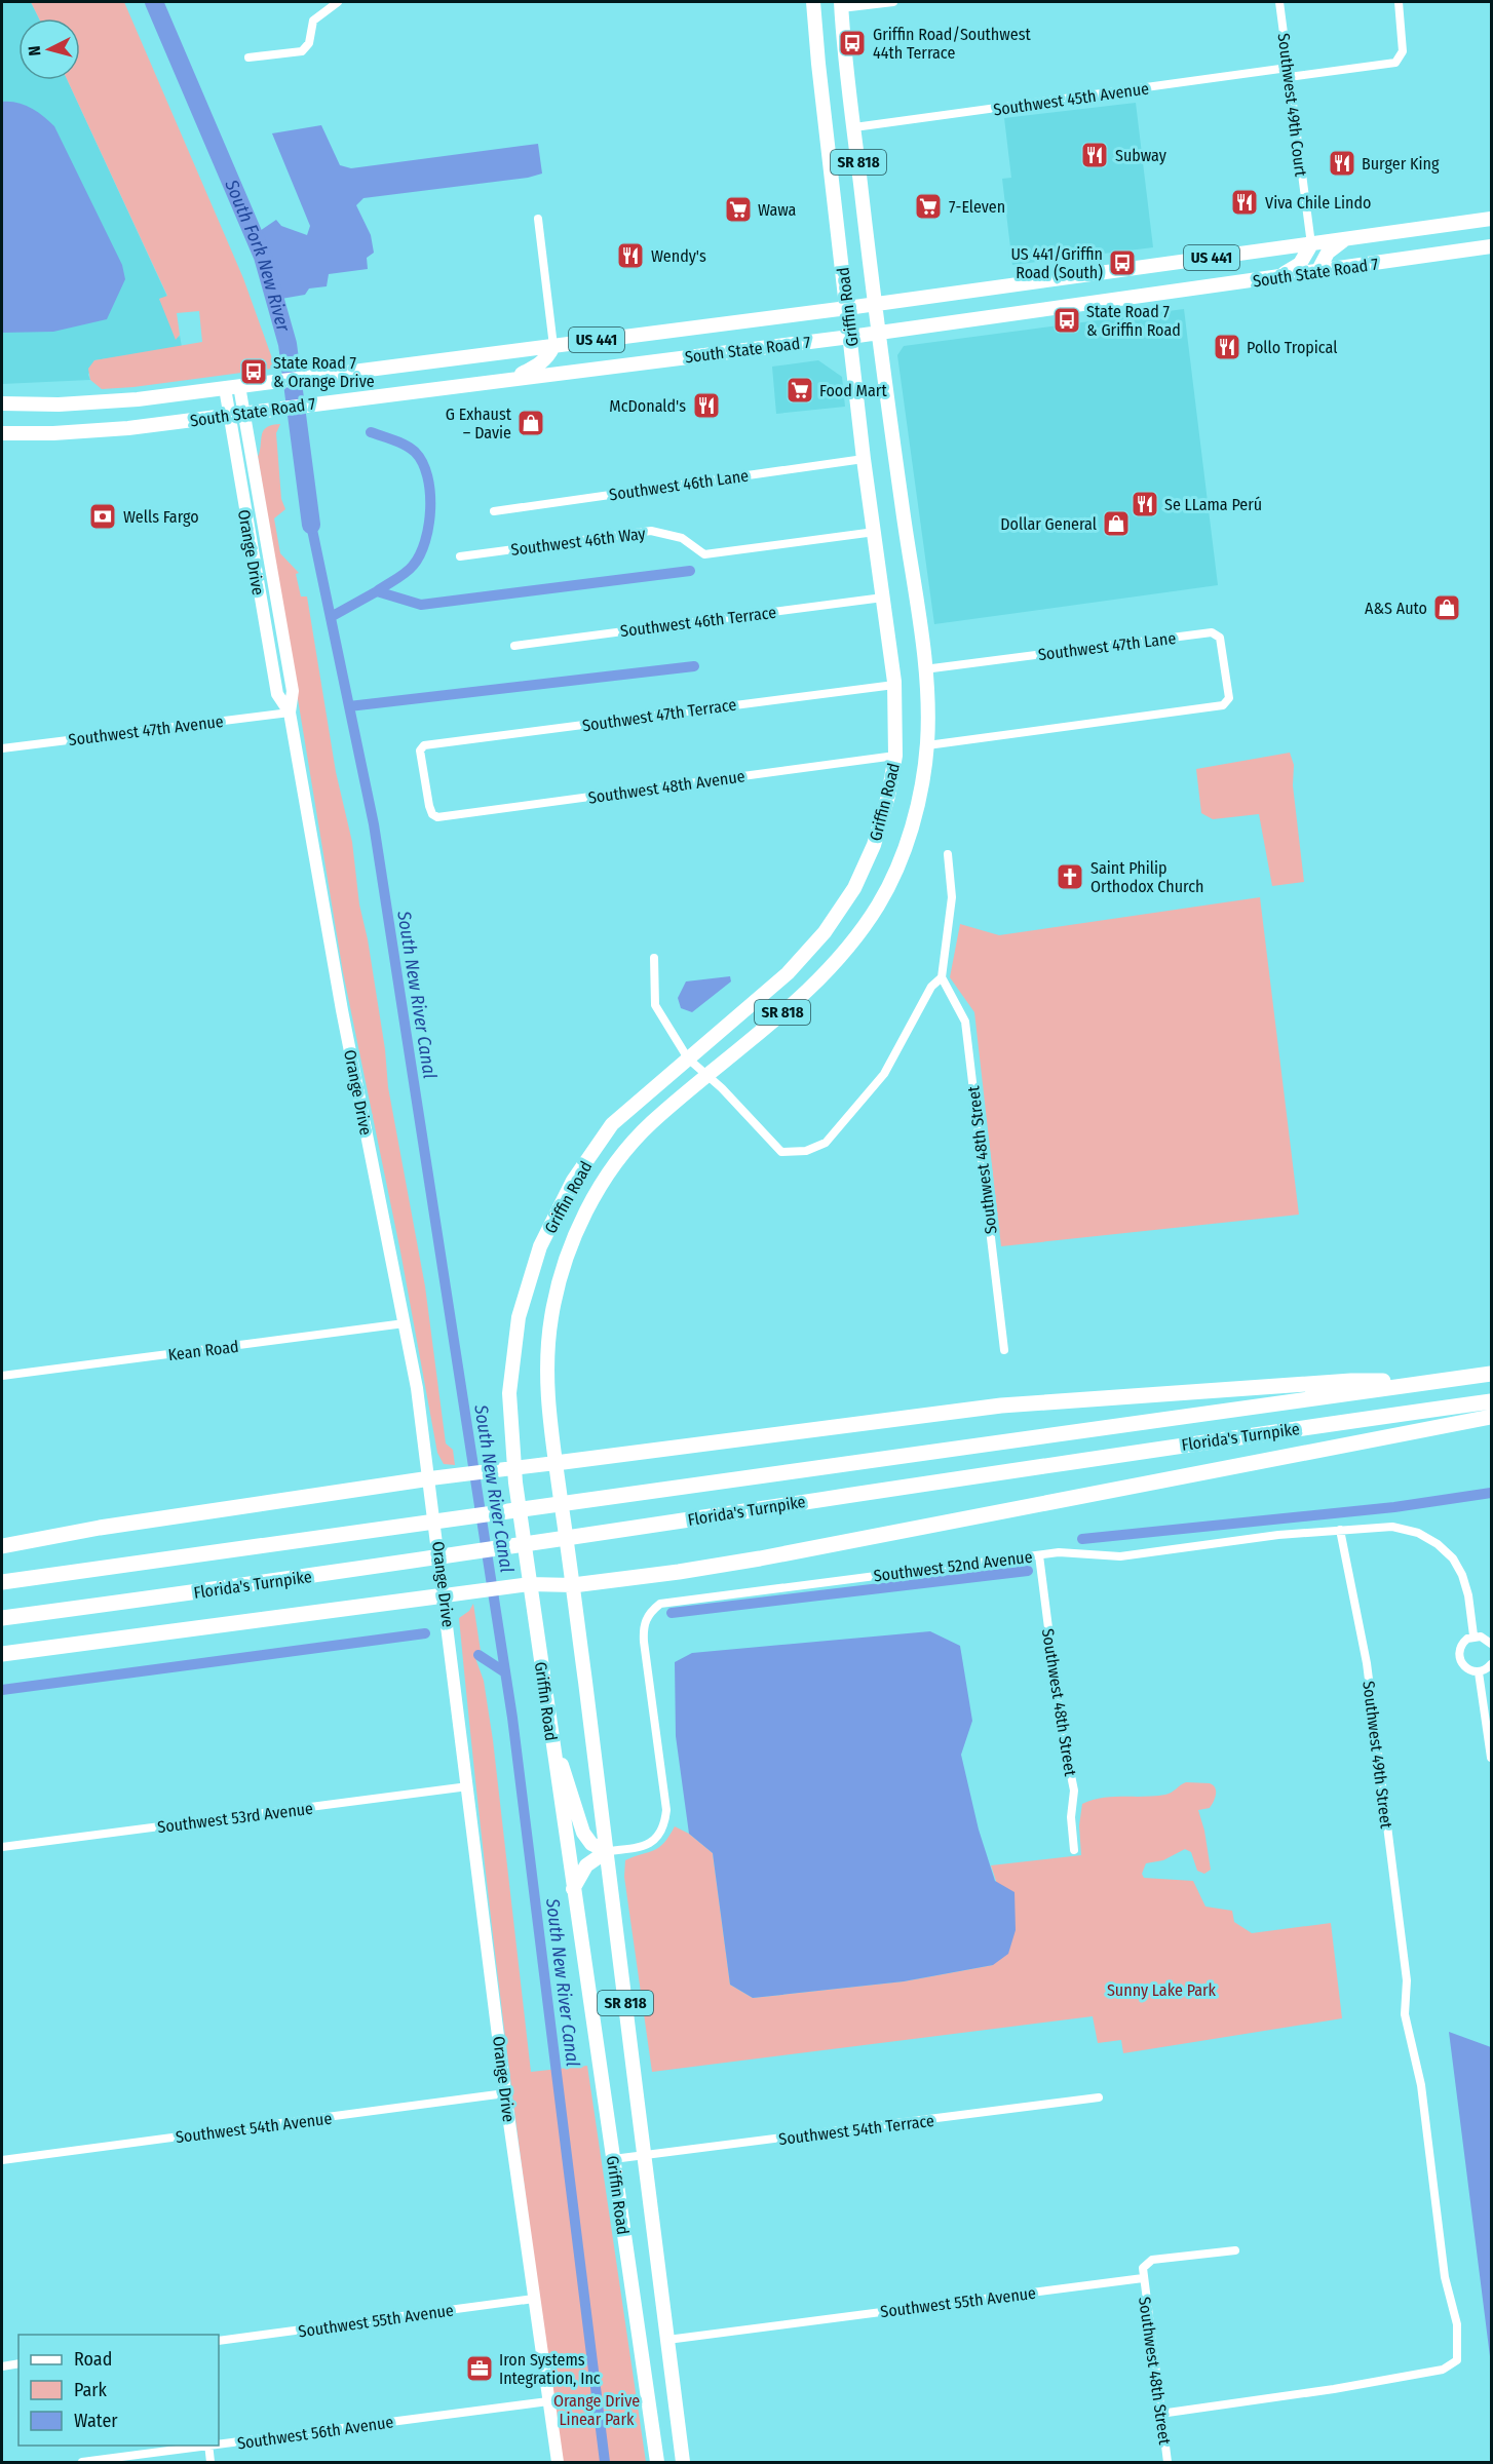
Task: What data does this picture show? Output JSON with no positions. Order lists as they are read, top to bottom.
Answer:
{
  "streets": {
    "highway": ["Florida's Turnpike"],
    "main road": [
      "SR 818",
      "US 441",
      "South State Road 7",
      "Griffin Road"
    ],
    "street": [
      "Southwest 45th Avenue",
      "Southwest 49th Court",
      "Southwest 46th Lane",
      "Southwest 46th Way",
      "Orange Drive",
      "Southwest 46th Terrace",
      "Southwest 47th Lane",
      "Southwest 47th Terrace",
      "Southwest 47th Avenue",
      "Southwest 48th Avenue",
      "Southwest 48th Street",
      "Kean Road",
      "Southwest 52nd Avenue",
      "Southwest 49th Street",
      "Southwest 53rd Avenue",
      "Southwest 54th Avenue",
      "Southwest 54th Terrace",
      "Southwest 55th Avenue",
      "Southwest 56th Avenue"
    ]
  },
  "crossings": [
    ["Southwest 45th Avenue", "Southwest 49th Court"],
    ["Southwest 45th Avenue", "Griffin Road"],
    ["Southwest 49th Court", "South State Road 7"],
    ["South State Road 7", "Griffin Road"],
    ["South State Road 7", "Orange Drive"],
    ["Griffin Road", "Southwest 46th Lane"],
    ["Griffin Road", "Southwest 46th Way"],
    ["Griffin Road", "Southwest 46th Terrace"],
    ["Griffin Road", "Southwest 47th Lane"],
    ["Griffin Road", "Southwest 47th Terrace"],
    ["Griffin Road", "Southwest 48th Avenue"],
    ["Griffin Road", "Southwest 52nd Avenue"],
    ["Griffin Road", "Southwest 54th Terrace"],
    ["Griffin Road", "Southwest 55th Avenue"],
    ["Orange Drive", "Southwest 47th Avenue"],
    ["Orange Drive", "Kean Road"],
    ["Orange Drive", "Southwest 53rd Avenue"],
    ["Orange Drive", "Southwest 54th Avenue"],
    ["Orange Drive", "Southwest 55th Avenue"],
    ["Orange Drive", "Southwest 56th Avenue"],
    ["Southwest 47th Terrace", "Southwest 48th Avenue"],
    ["Southwest 48th Street", "Southwest 52nd Avenue"],
    ["Southwest 48th Street", "Southwest 49th Street"],
    ["Southwest 48th Street", "Southwest 55th Avenue"],
    ["Southwest 52nd Avenue", "Southwest 49th Street"]
  ],
  "water": ["South Fork New River", "South New River Canal"],
  "parks": ["Sunny Lake Park", "Orange Drive Linear Park"],
  "places": {
    "bus stop": [
      "Griffin Road/Southwest 44th Terrace",
      "US 441/Griffin Road (South)",
      "State Road 7 & Griffin Road",
      "State Road 7 & Orange Drive"
    ],
    "restaurant": [
      "Subway",
      "Burger King",
      "Viva Chile Lindo",
      "Wendy's",
      "Pollo Tropical",
      "McDonald's",
      "Se LLama Perú"
    ],
    "supermarket": ["7-Eleven", "Wawa", "Food Mart"],
    "shop": ["G Exhaust – Davie", "Dollar General", "A&S Auto"],
    "bank": ["Wells Fargo"],
    "church": ["Saint Philip Orthodox Church"],
    "office": ["Iron Systems Integration, Inc"]
  },
  "legend": ["Road", "Park", "Water"],
  "north": "left"
}
